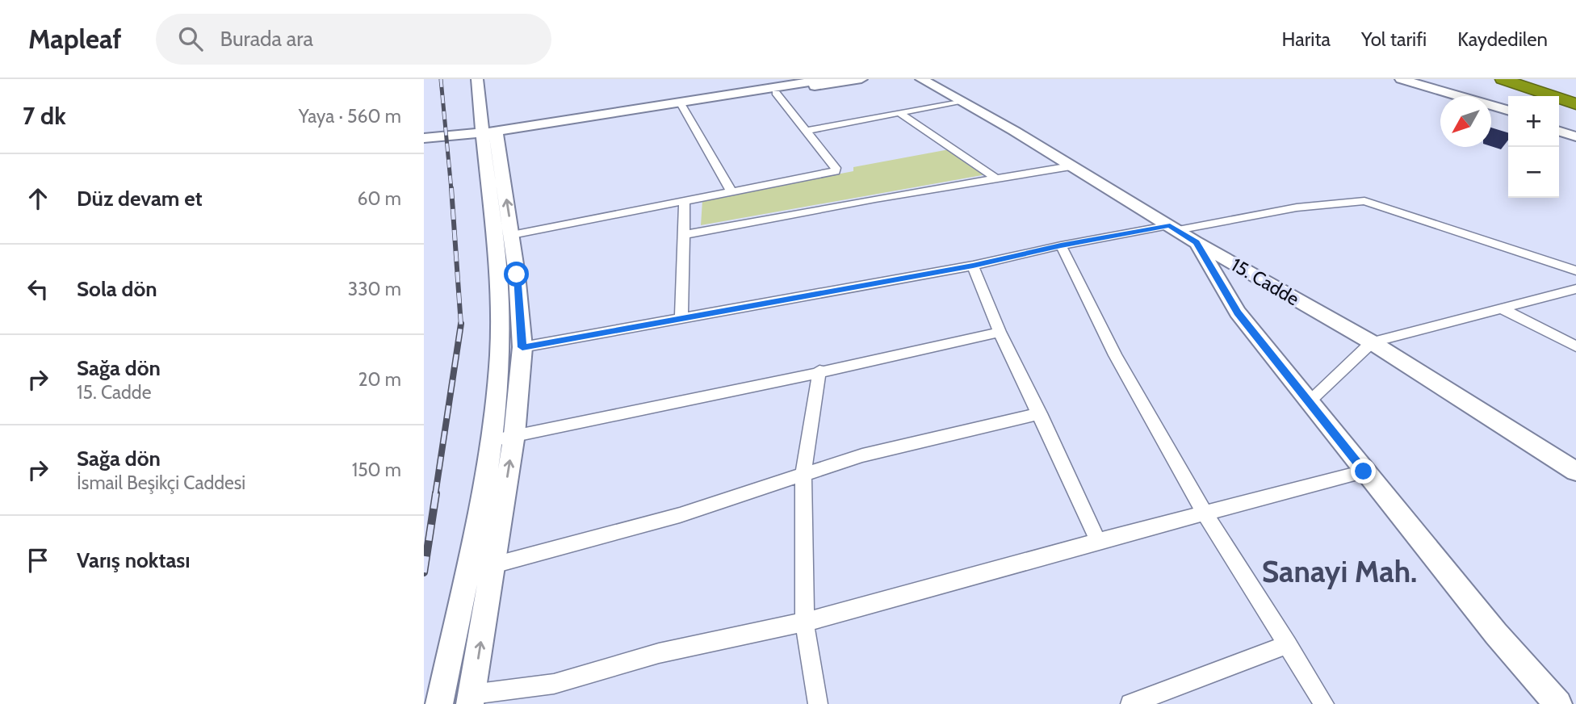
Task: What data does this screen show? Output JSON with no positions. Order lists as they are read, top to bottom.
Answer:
{
  "streets": {
    "street": ["15. Cadde"]
  },
  "districts": ["Sanayi Mah."],
  "north": "bottom left",
  "page": {
    "header": "Mapleaf",
    "search": "Burada ara",
    "nav": ["Harita", "Yol tarifi", "Kaydedilen"],
    "heading": ["7 dk", "Yaya · 560 m"],
    "map_buttons": ["+", "−"],
    "list": [
      ["Düz devam et", "60 m"],
      ["Sola dön", "330 m"],
      ["Sağa dön", "15. Cadde", "20 m"],
      ["Sağa dön", "İsmail Beşikçi Caddesi", "150 m"],
      "Varış noktası"
    ]
  }
}
